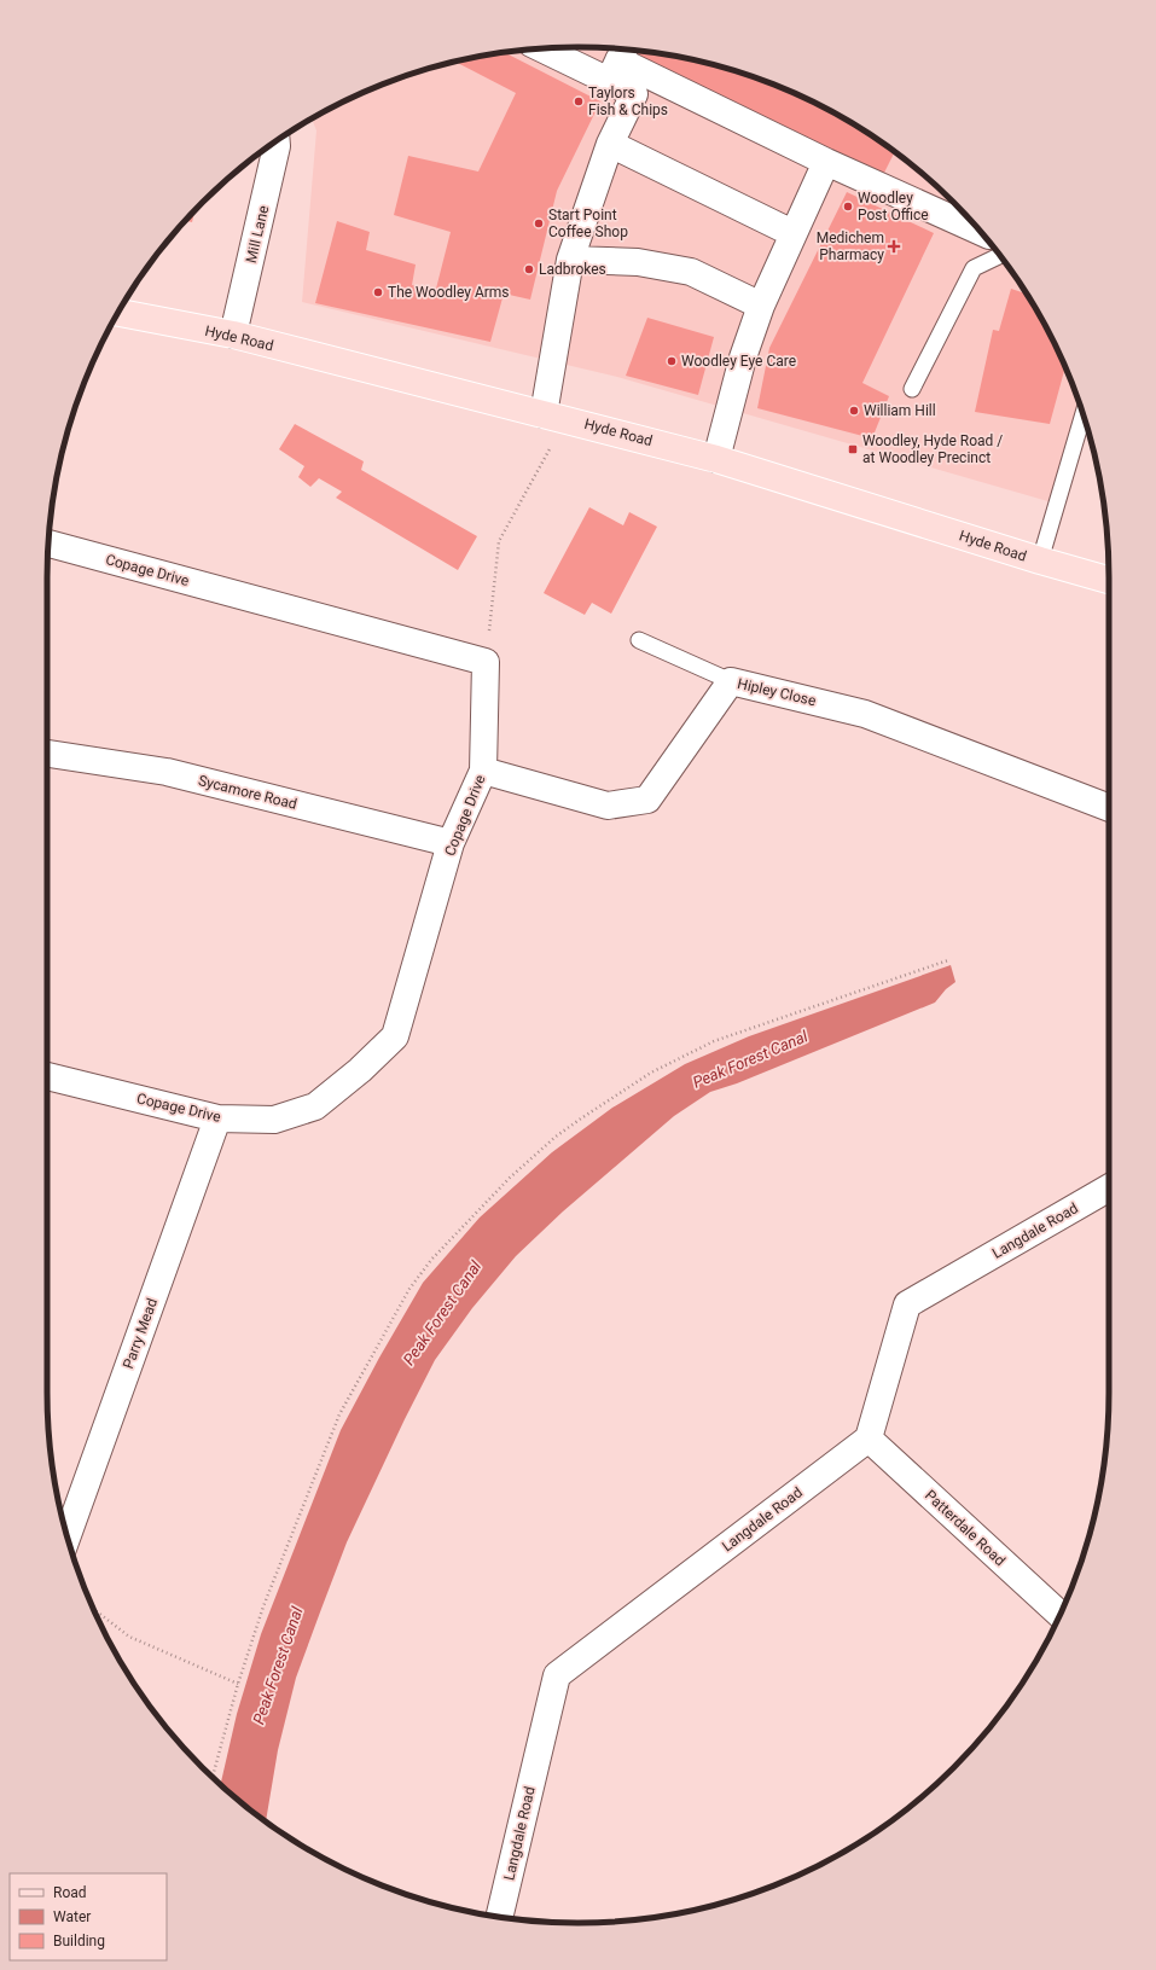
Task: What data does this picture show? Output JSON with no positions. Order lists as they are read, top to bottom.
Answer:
{
  "streets": {
    "main road": ["Hyde Road"],
    "street": [
      "Mill Lane",
      "Copage Drive",
      "Hipley Close",
      "Sycamore Road",
      "Langdale Road",
      "Parry Mead",
      "Patterdale Road"
    ]
  },
  "crossings": [
    ["Mill Lane", "Hyde Road"],
    ["Copage Drive", "Hipley Close"],
    ["Copage Drive", "Sycamore Road"],
    ["Copage Drive", "Parry Mead"],
    ["Langdale Road", "Patterdale Road"]
  ],
  "water": ["Peak Forest Canal"],
  "places": {
    "other": [
      "Taylors Fish & Chips",
      "Woodley Post Office",
      "Start Point Coffee Shop",
      "Ladbrokes",
      "The Woodley Arms",
      "Woodley Eye Care",
      "William Hill"
    ],
    "health": ["Medichem Pharmacy"],
    "transit": ["Woodley, Hyde Road / at Woodley Precinct"]
  },
  "legend": ["Road", "Water", "Building"]
}
